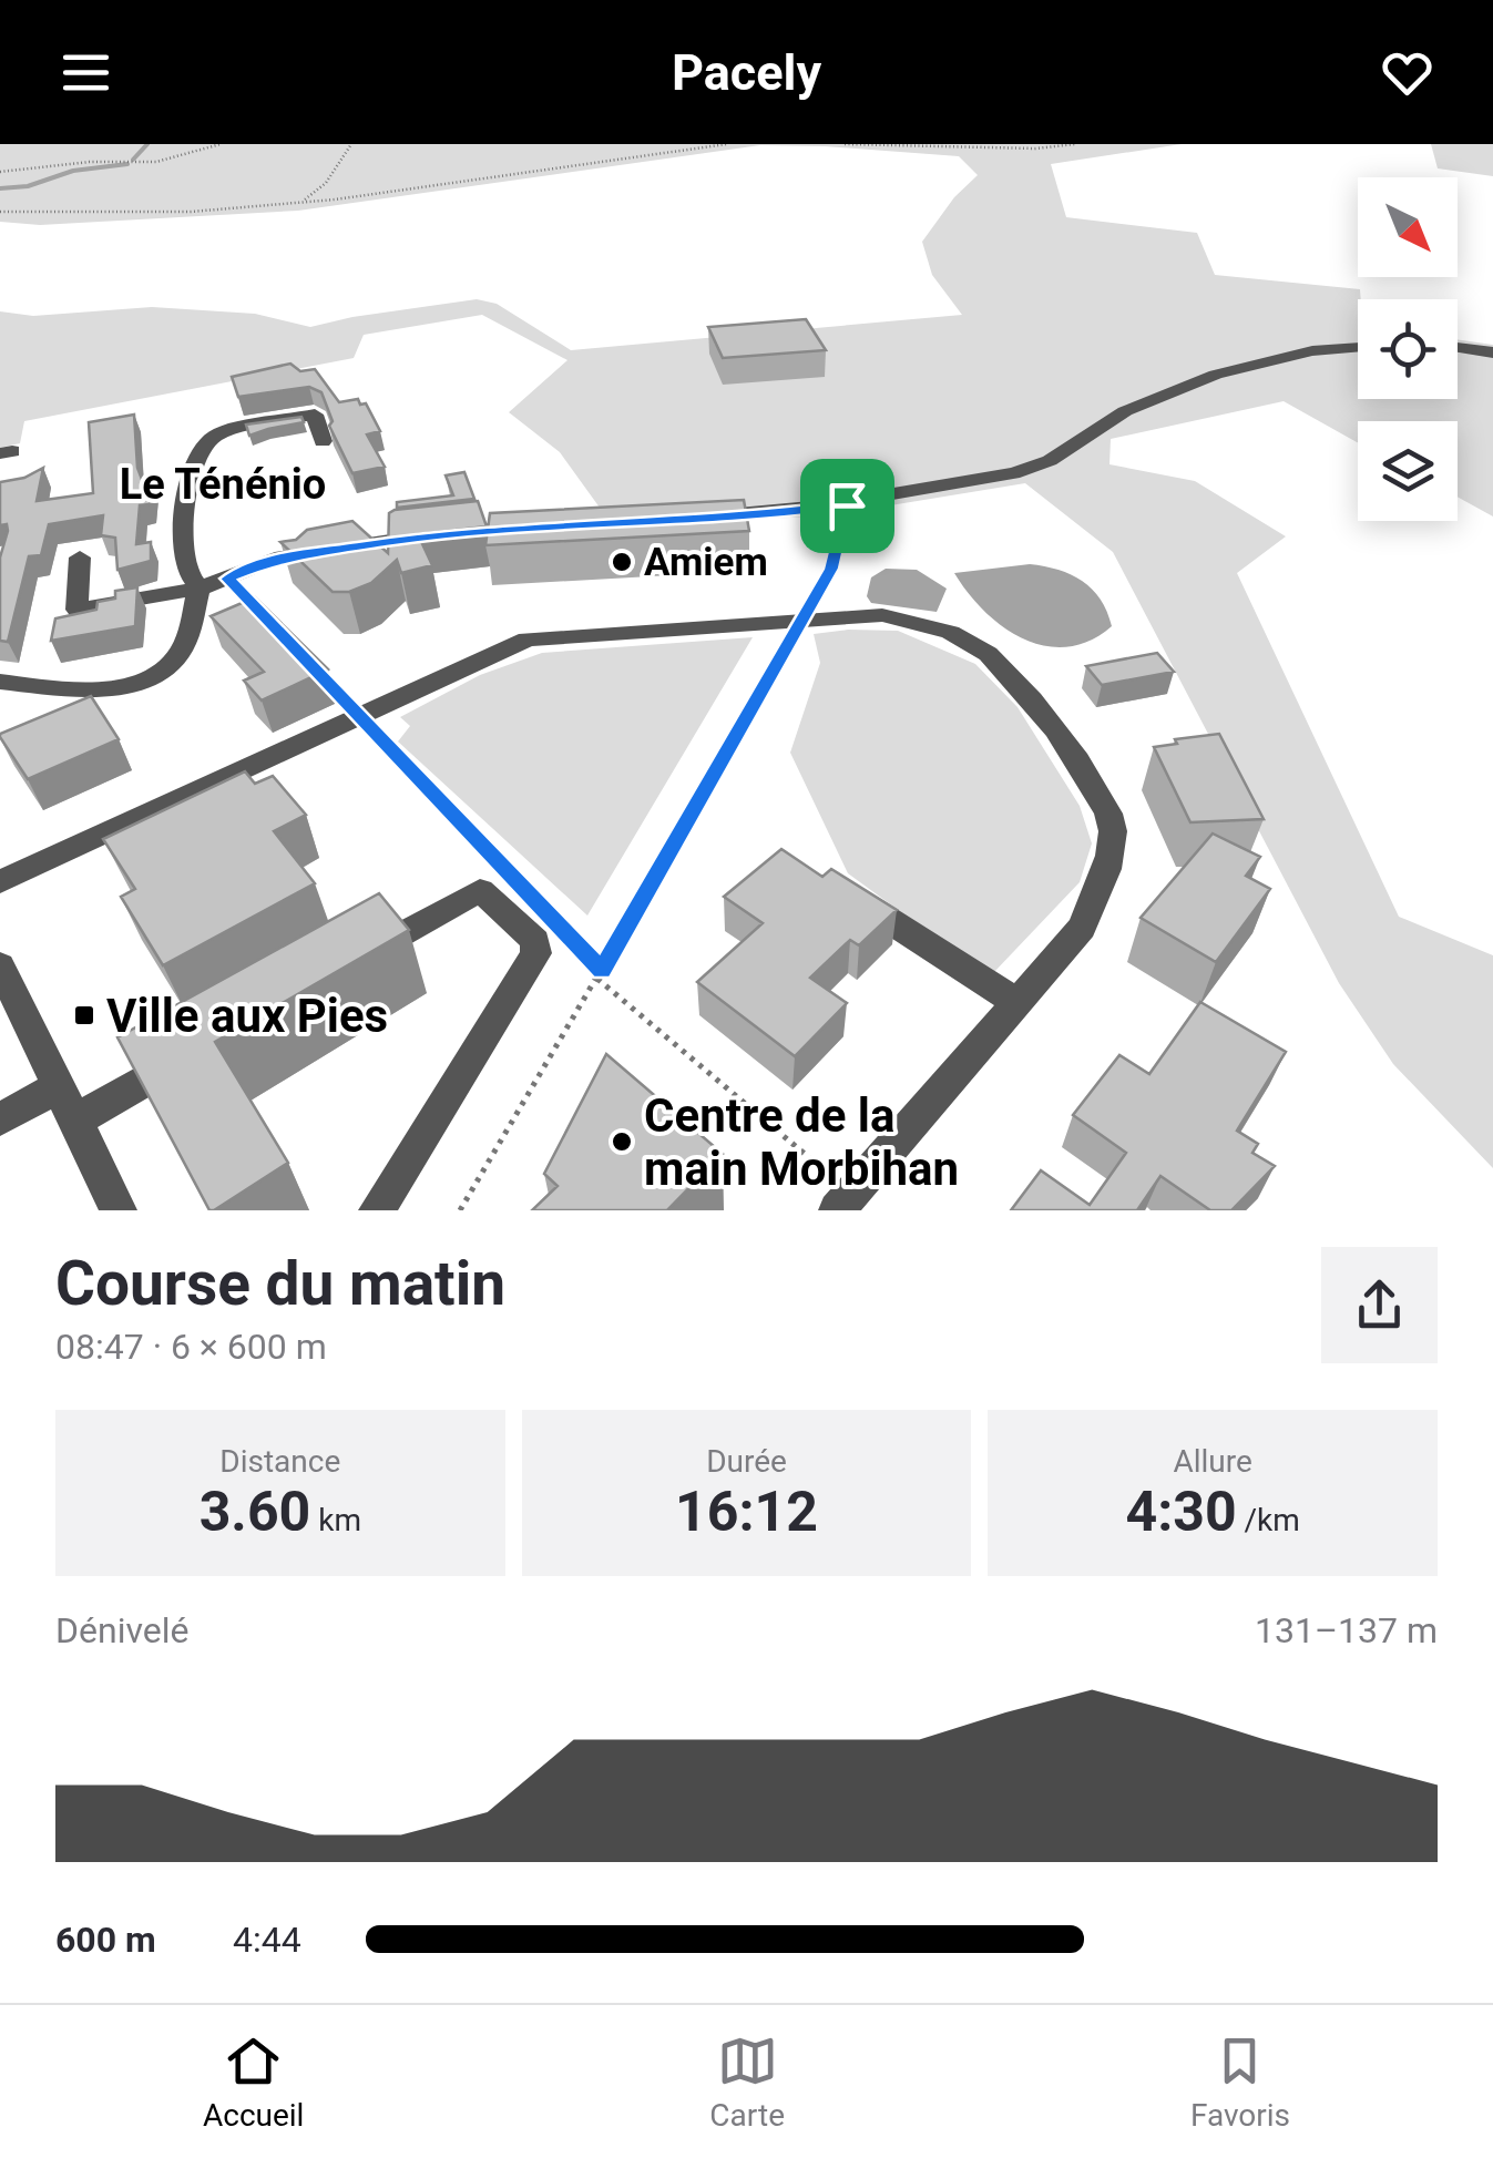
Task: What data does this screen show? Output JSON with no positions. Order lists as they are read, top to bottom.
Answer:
{
  "districts": ["Le Ténénio"],
  "places": {
    "other": ["Amiem", "Centre de la main Morbihan"],
    "transit": ["Ville aux Pies"]
  },
  "north": "bottom right",
  "page": {
    "header": "Pacely",
    "heading": ["Course du matin", "08:47 · 6 × 600 m"],
    "stats": [
      ["Distance", "3.60 km"],
      ["Durée", "16:12"],
      ["Allure", "4:30 /km"]
    ],
    "chart": ["Dénivelé", "131–137 m"],
    "list": [
      {
        "name": "600 m",
        "note": "4:44"
      }
    ],
    "tabs": ["Accueil", "Carte", "Favoris"]
  }
}
